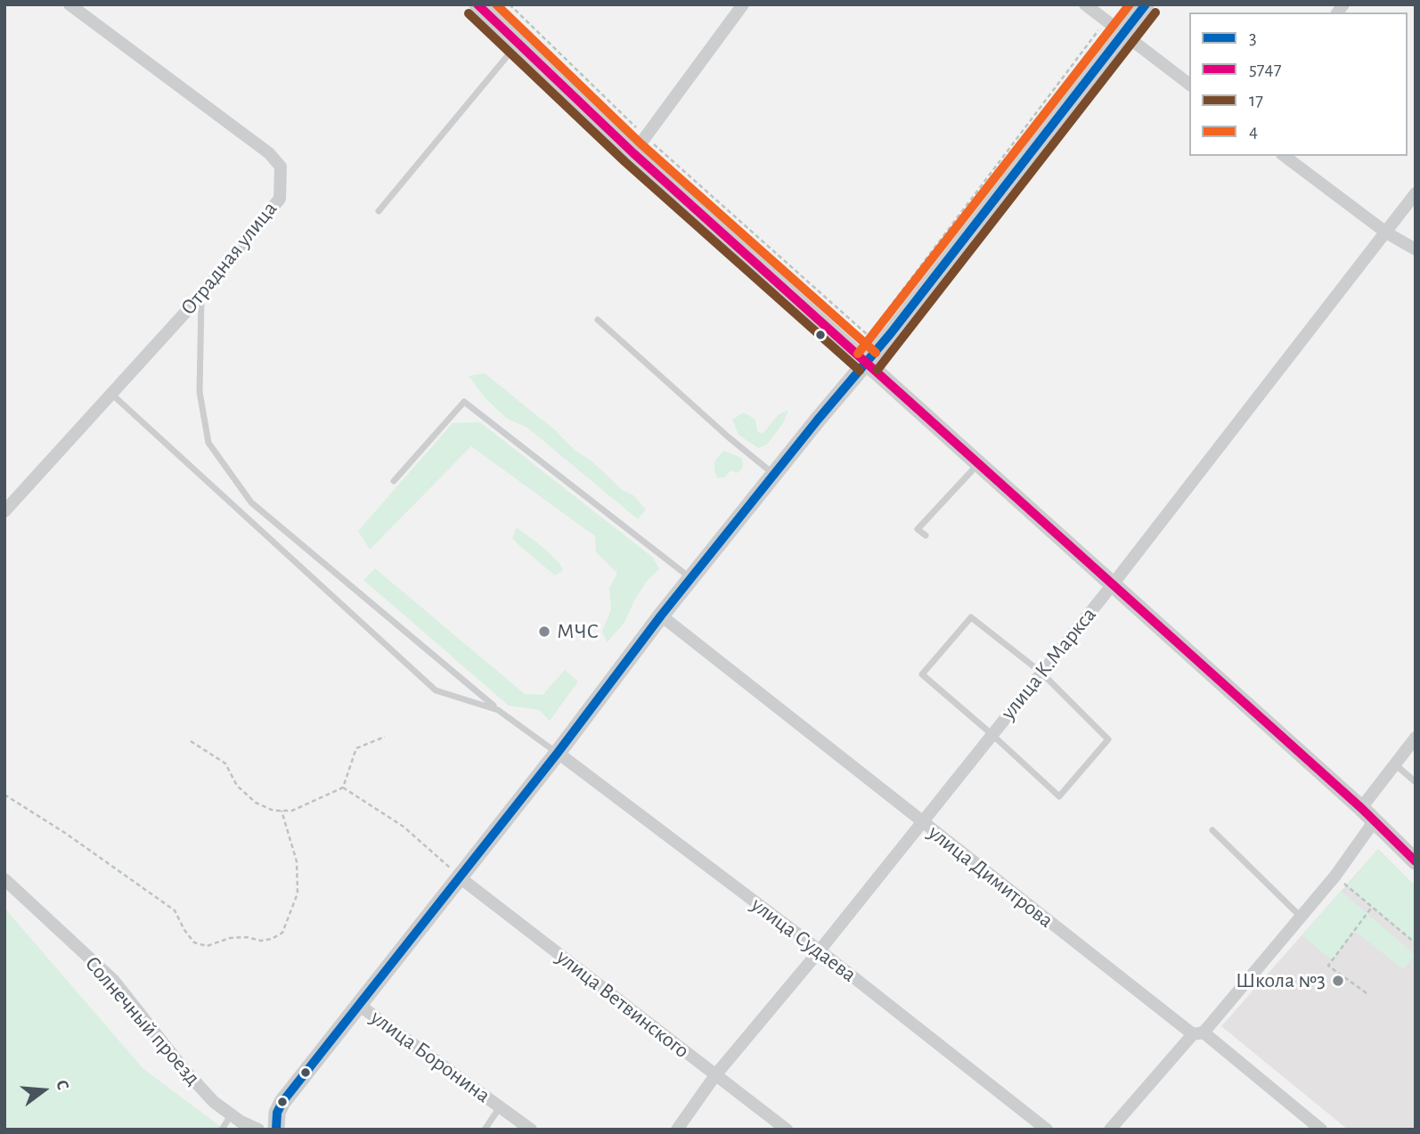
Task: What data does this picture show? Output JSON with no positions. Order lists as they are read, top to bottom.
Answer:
{
  "streets": {
    "street": [
      "Отрадная улица",
      "улица К.Маркса",
      "улица Димитрова",
      "улица Судаева",
      "улица Ветвинского",
      "Солнечный проезд",
      "улица Боронина"
    ]
  },
  "crossings": [
    ["улица К.Маркса", "улица Димитрова"],
    ["улица К.Маркса", "улица Судаева"],
    ["улица К.Маркса", "улица Ветвинского"]
  ],
  "places": ["МЧС", "Школа №3"],
  "lines": [
    "transit line 3",
    "transit line 5747",
    "transit line 4",
    "transit line 17"
  ],
  "legend": [
    "3",
    "5747",
    "17",
    "4"
  ],
  "north": "right"
}
